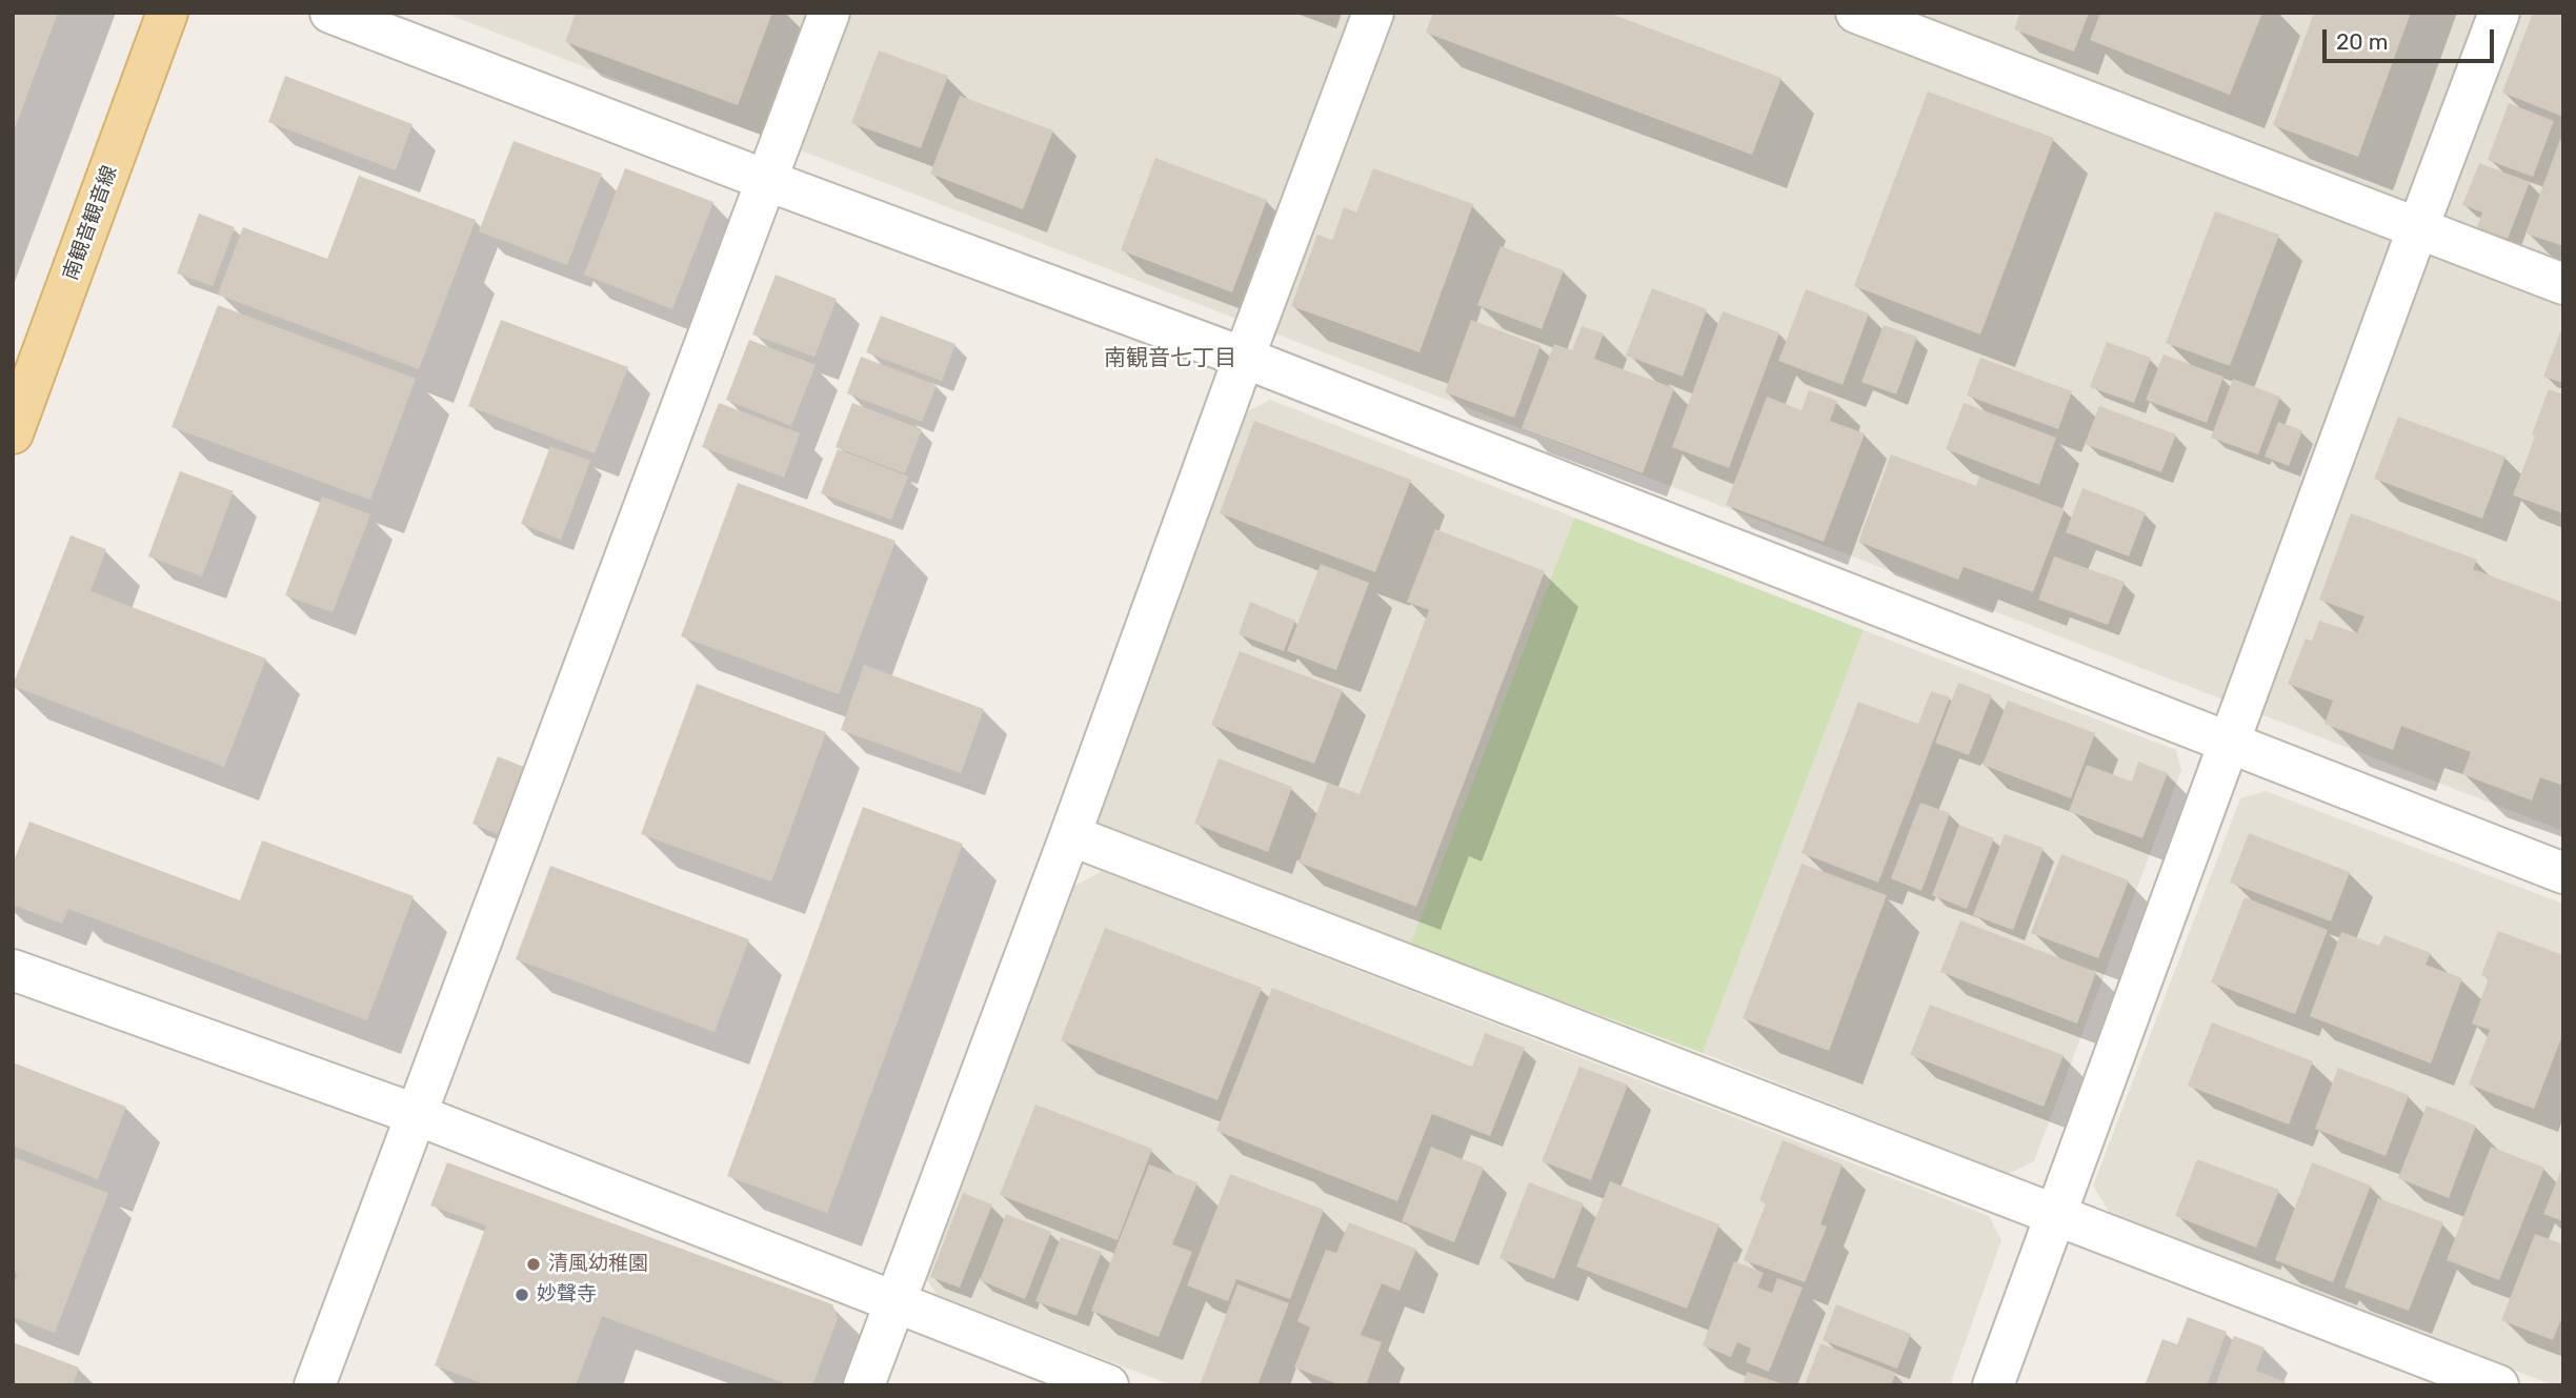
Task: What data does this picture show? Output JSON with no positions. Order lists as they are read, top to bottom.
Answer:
{
  "streets": {
    "main road": ["南観音観音線"]
  },
  "districts": ["南観音七丁目"],
  "places": ["清風幼稚園", "妙聲寺"],
  "scale_bar": "20 m"
}
